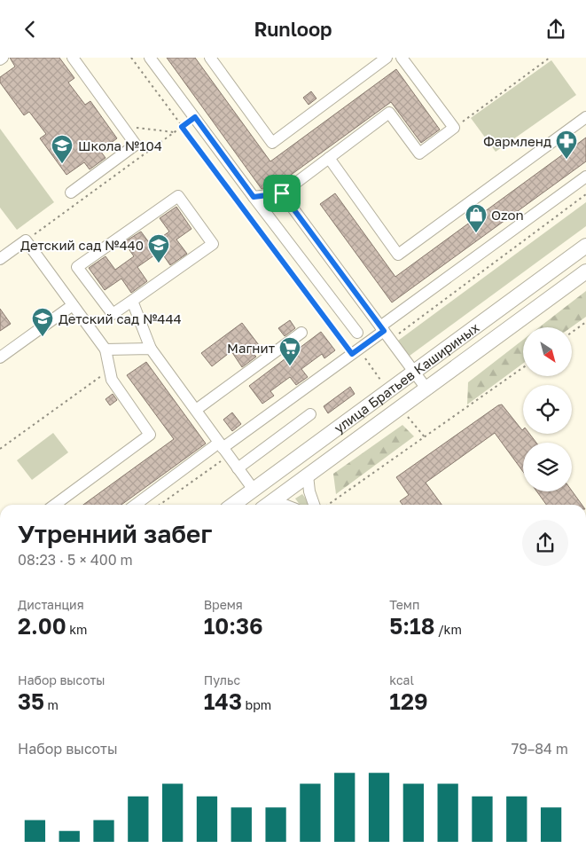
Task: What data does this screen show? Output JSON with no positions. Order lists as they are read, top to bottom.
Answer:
{
  "streets": {
    "main road": ["улица Братьев Кашириных"]
  },
  "places": {
    "pharmacy": ["Фармленд"],
    "school or university": ["Школа №104", "Детский сад №440", "Детский сад №444"],
    "shop": ["Ozon"],
    "supermarket": ["Магнит"]
  },
  "north": "bottom right",
  "page": {
    "header": "Runloop",
    "heading": ["Утренний забег", "08:23 · 5 × 400 m"],
    "stats": [
      ["Дистанция", "2.00 km"],
      ["Время", "10:36"],
      ["Темп", "5:18 /km"],
      ["Набор высоты", "35 m"],
      ["Пульс", "143 bpm"],
      ["kcal", "129"]
    ],
    "chart": ["Набор высоты", "79–84 m"]
  }
}
